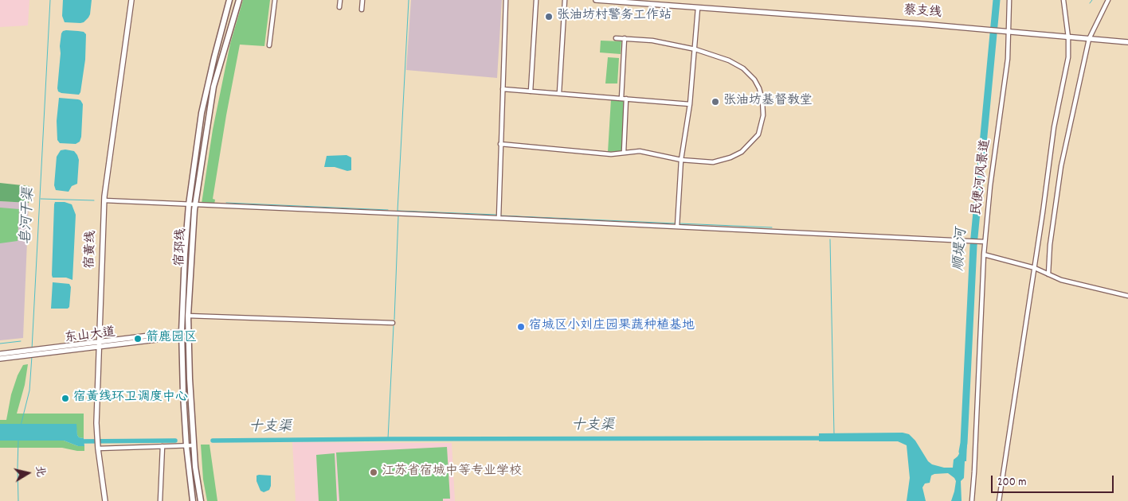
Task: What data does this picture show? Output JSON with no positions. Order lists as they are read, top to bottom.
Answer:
{
  "streets": {
    "main road": [
      "蔡支线",
      "宿邳线",
      "宿黄线",
      "东山大道"
    ],
    "street": ["民便河风景道"]
  },
  "crossings": [
    ["蔡支线", "民便河风景道"],
    ["宿邳线", "东山大道"],
    ["宿黄线", "东山大道"]
  ],
  "water": ["皂河干渠", "顺堤河", "十支渠"],
  "places": [
    "张油坊村警务工作站",
    "张油坊基督教堂",
    "宿城区小刘庄园果蔬种植基地",
    "箭鹿园区",
    "宿黄线环卫调度中心",
    "江苏省宿城中等专业学校"
  ],
  "scale_bar": "200 m",
  "north": "right"
}
